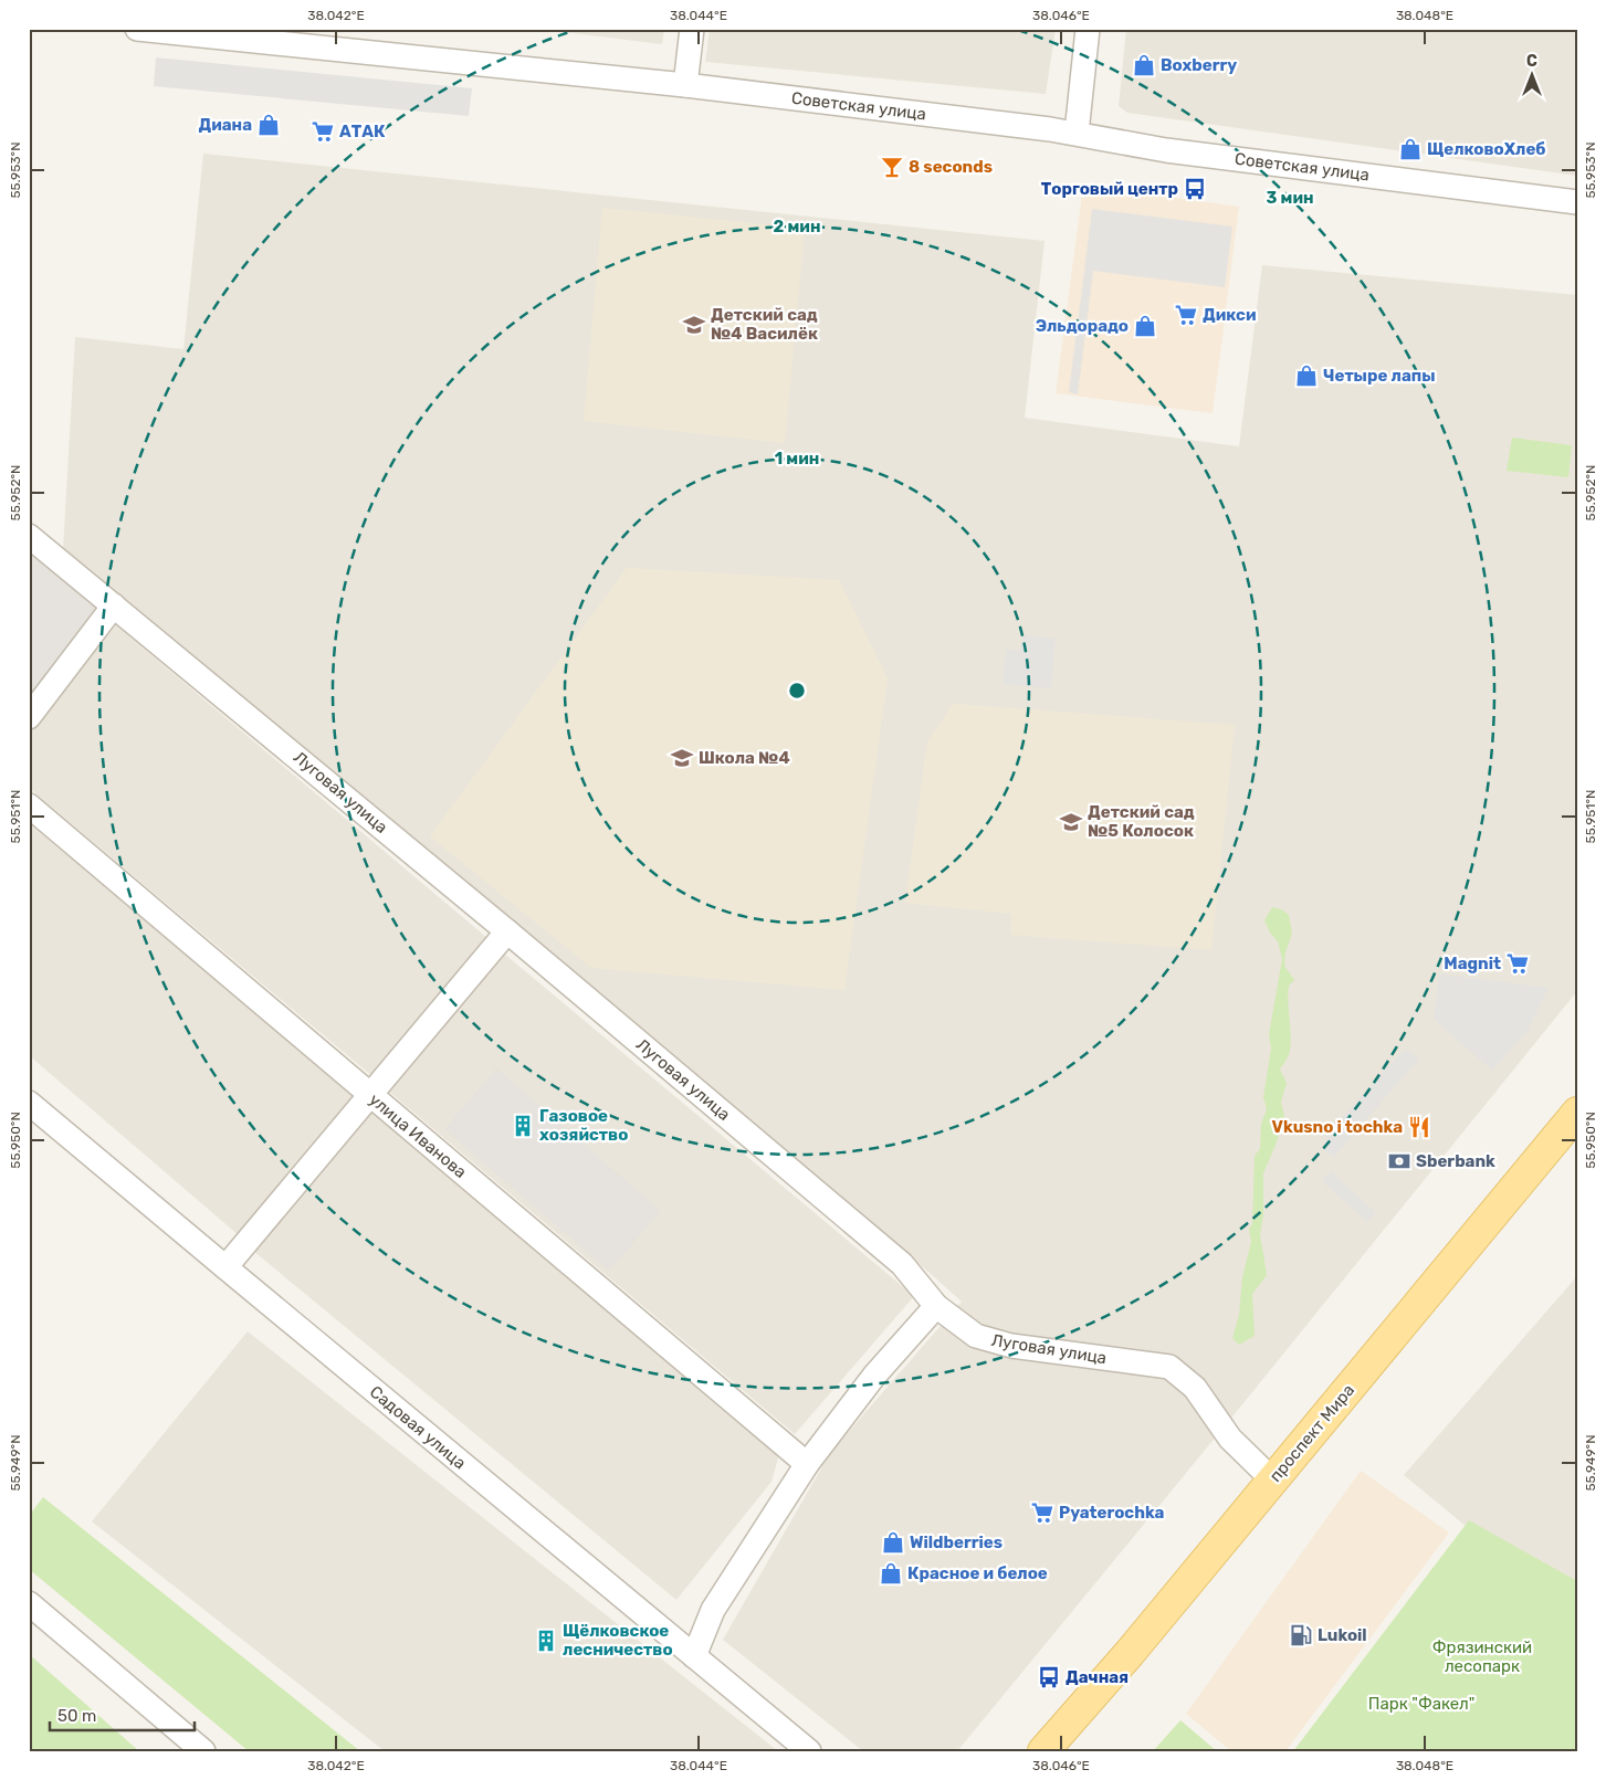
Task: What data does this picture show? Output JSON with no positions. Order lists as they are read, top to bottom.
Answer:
{
  "streets": {
    "main road": ["проспект Мира"],
    "street": [
      "Советская улица",
      "Луговая улица",
      "улица Иванова",
      "Садовая улица"
    ]
  },
  "crossings": [
    ["Луговая улица", "проспект Мира"]
  ],
  "parks": ["Фрязинский лесопарк", "Парк \"Факел\""],
  "places": {
    "shop": [
      "Boxberry",
      "Диана",
      "ЩелковоХлеб",
      "Эльдорадо",
      "Четыре лапы",
      "Wildberries",
      "Красное и белое"
    ],
    "supermarket": [
      "АТАК",
      "Дикси",
      "Magnit",
      "Pyaterochka"
    ],
    "bar": ["8 seconds"],
    "bus stop": ["Торговый центр", "Дачная"],
    "school or university": ["Детский сад №4 Василёк", "Школа №4", "Детский сад №5 Колосок"],
    "building": ["Газовое хозяйство", "Щёлковское лесничество"],
    "restaurant": ["Vkusno i tochka"],
    "bank": ["Sberbank"],
    "fuel station": ["Lukoil"]
  },
  "scale_bar": "50 m",
  "north": "top",
  "coordinates": [
    "38.042°E",
    "38.044°E",
    "38.046°E",
    "38.048°E",
    "55.953°N",
    "55.952°N",
    "55.951°N",
    "55.950°N",
    "55.949°N"
  ],
  "rings": ["3 мин", "2 мин", "1 мин"]
}
